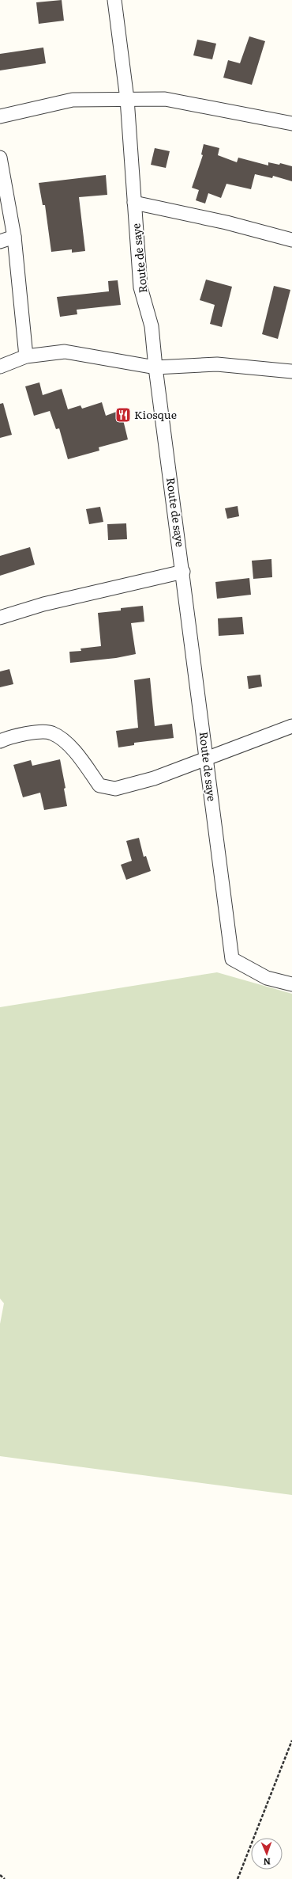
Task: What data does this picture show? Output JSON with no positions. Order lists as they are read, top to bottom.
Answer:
{
  "streets": {
    "street": ["Route de saye"]
  },
  "places": {
    "restaurant": ["Kiosque"]
  },
  "north": "bottom"
}
